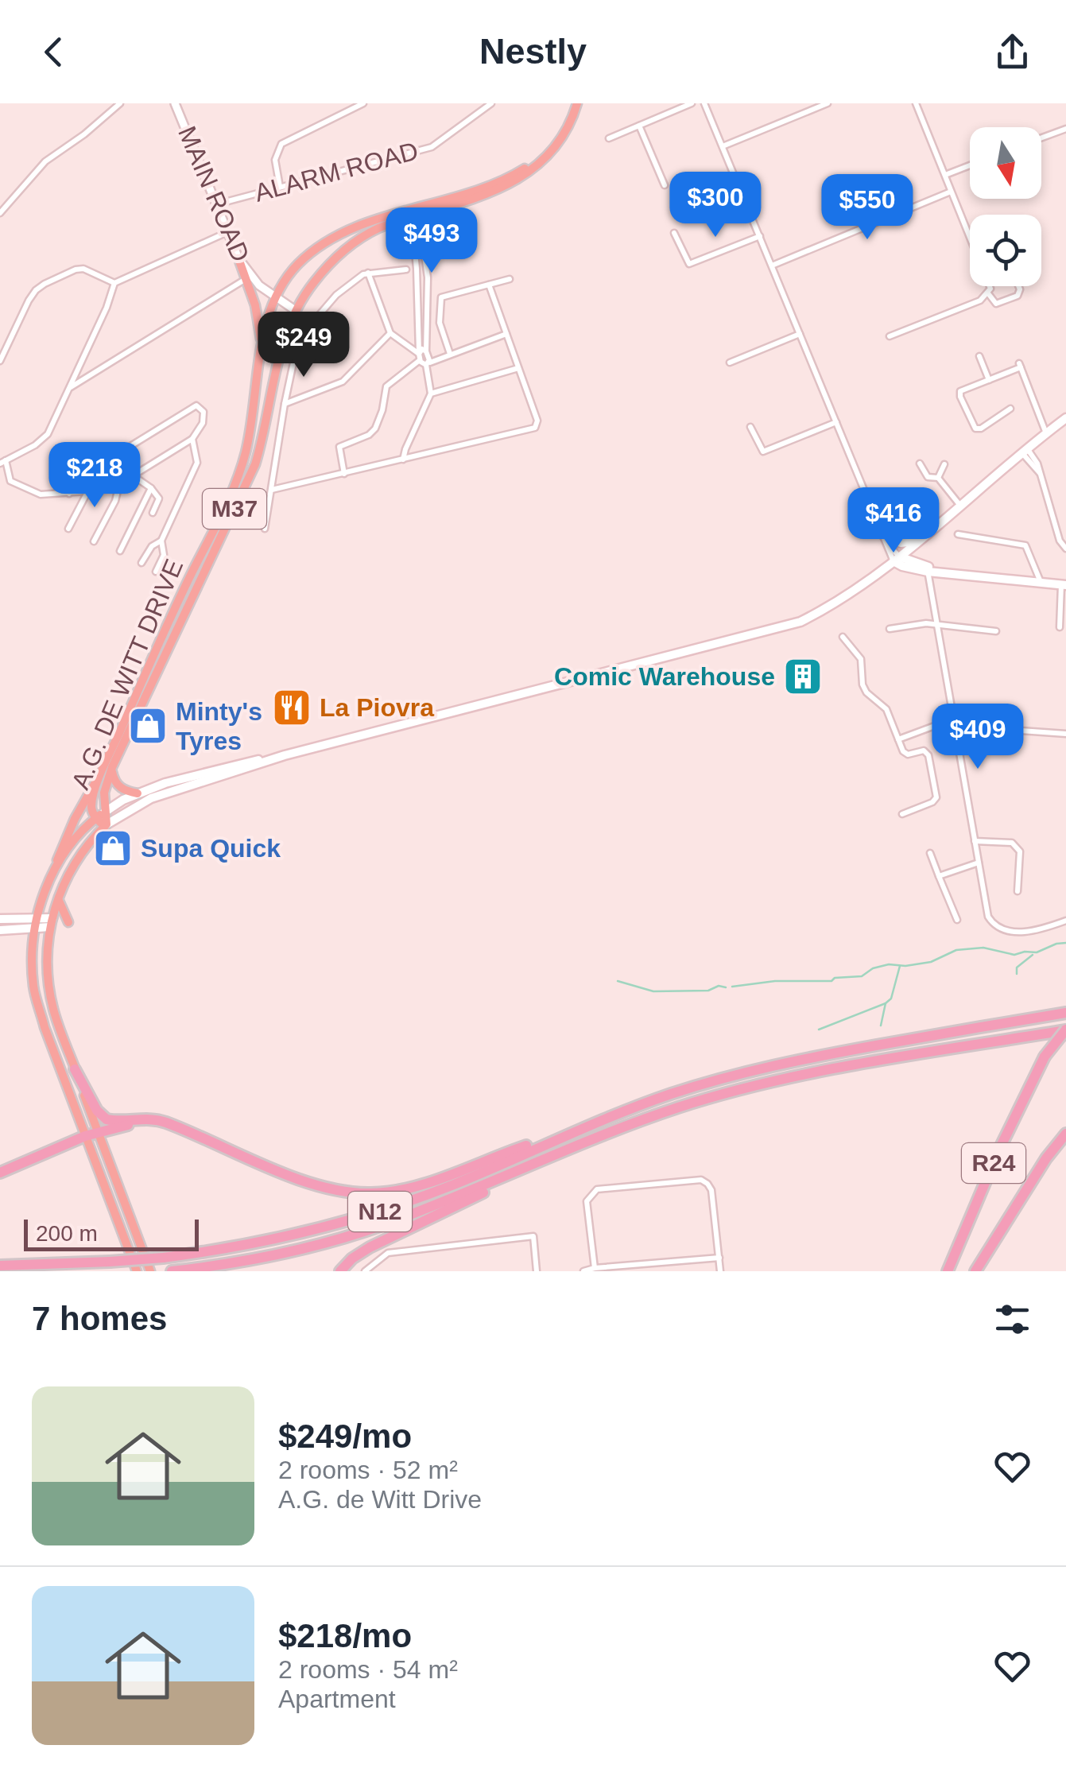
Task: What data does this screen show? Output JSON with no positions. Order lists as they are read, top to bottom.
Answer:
{
  "streets": {
    "highway": ["R24", "N12"],
    "main road": ["M37", "A.G. DE WITT DRIVE"],
    "street": ["ALARM ROAD", "MAIN ROAD"]
  },
  "crossings": [
    ["ALARM ROAD", "MAIN ROAD"],
    ["MAIN ROAD", "A.G. DE WITT DRIVE"],
    ["R24", "N12"]
  ],
  "places": {
    "building": ["Comic Warehouse"],
    "restaurant": ["La Piovra"],
    "shop": ["Minty's Tyres", "Supa Quick"]
  },
  "scale_bar": "200 m",
  "north": "bottom",
  "page": {
    "header": "Nestly",
    "price": [
      "$300",
      "$550",
      "$493",
      "$249",
      "$218",
      "$416",
      "$409"
    ],
    "scale": "200 m",
    "heading": "7 homes",
    "list": [
      {
        "name": "$249/mo",
        "note": "2 rooms · 52 m² · A.G. de Witt Drive"
      },
      {
        "name": "$218/mo",
        "note": "2 rooms · 54 m² · Apartment"
      }
    ]
  }
}
